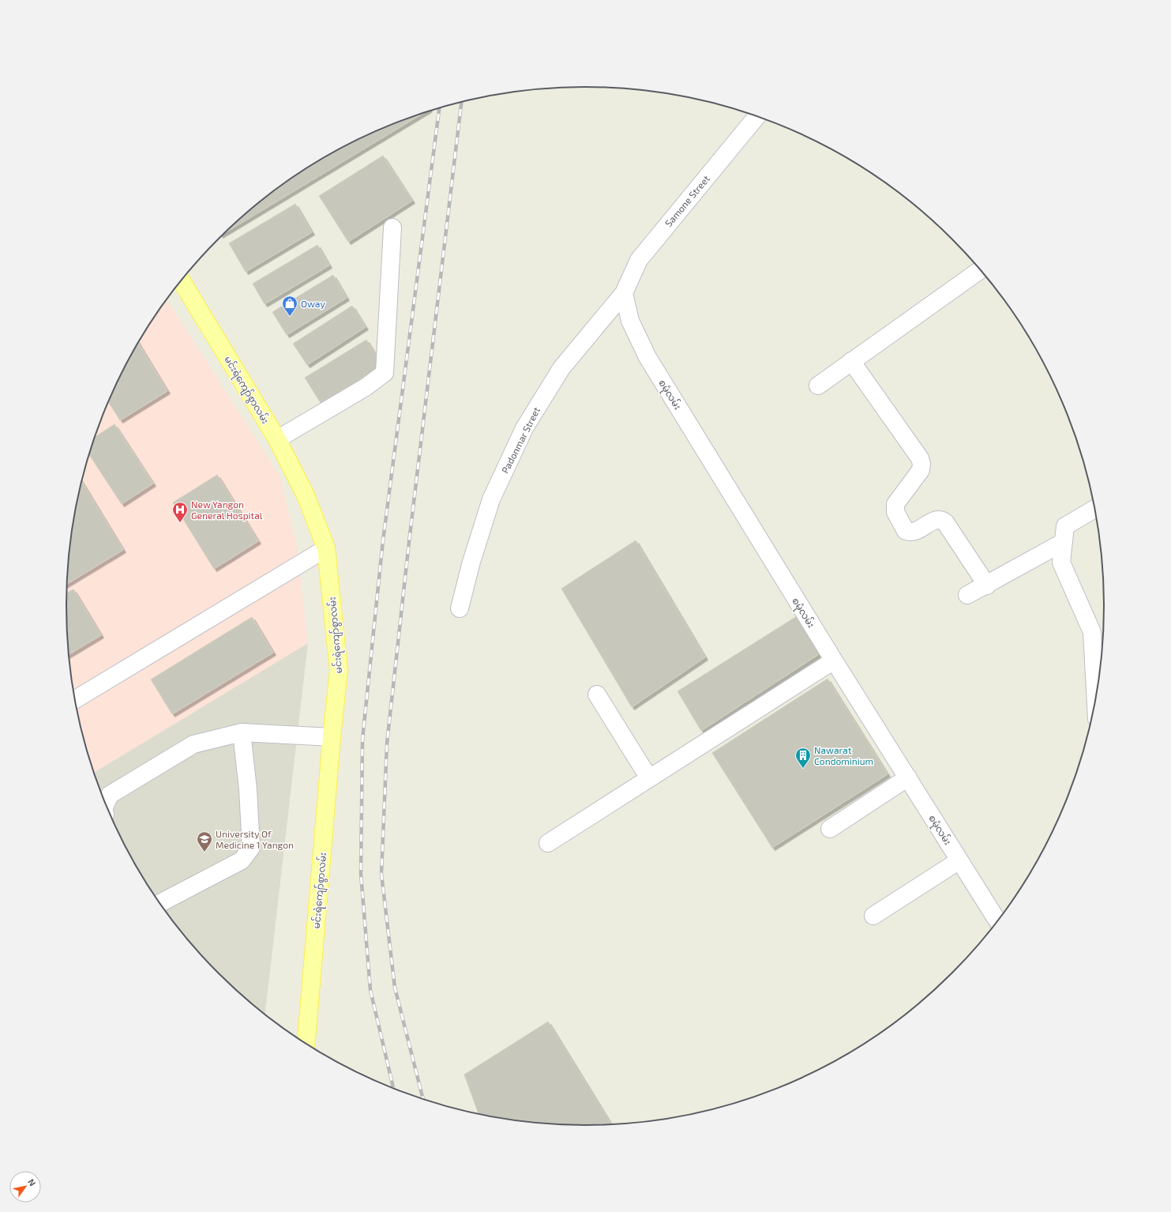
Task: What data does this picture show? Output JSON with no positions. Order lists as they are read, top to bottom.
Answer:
{
  "streets": {
    "main road": ["မင်းရဲကျော်စွာလမ်း"],
    "street": ["Samone Street", "စမုံလမ်း", "Padonmar Street"]
  },
  "crossings": [
    ["Samone Street", "စမုံလမ်း"],
    ["Samone Street", "Padonmar Street"],
    ["စမုံလမ်း", "Padonmar Street"]
  ],
  "places": {
    "shop": ["Oway"],
    "hospital": ["New Yangon General Hospital"],
    "building": ["Nawarat Condominium"],
    "school or university": ["University Of Medicine 1 Yangon"]
  },
  "north": "top right"
}
